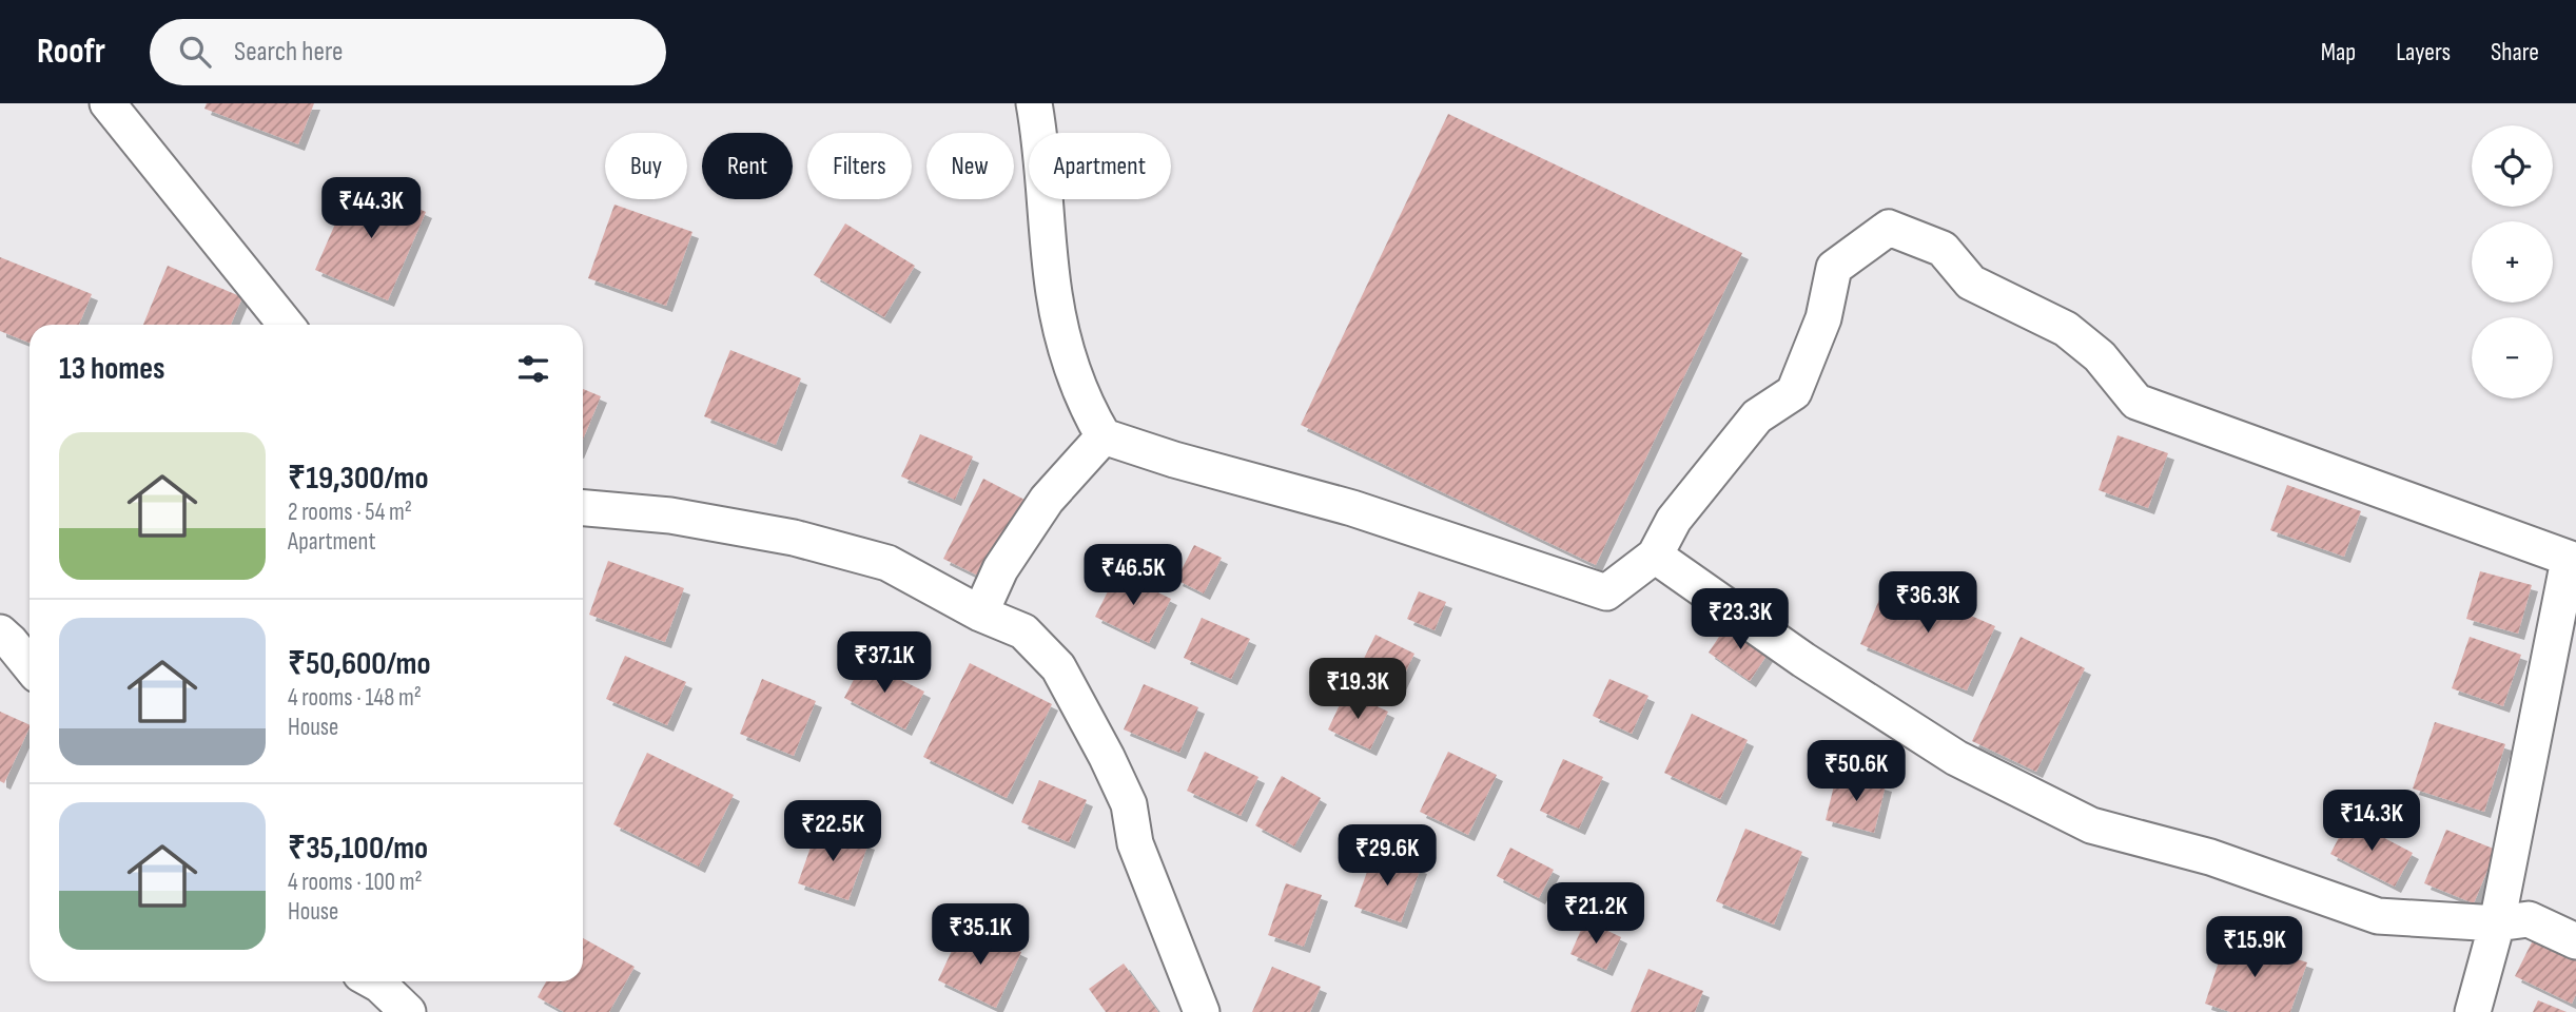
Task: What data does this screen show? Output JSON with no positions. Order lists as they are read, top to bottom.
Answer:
{
  "page": {
    "header": "Roofr",
    "search": "Search here",
    "nav": ["Map", "Layers", "Share"],
    "map_buttons": ["+", "−"],
    "chip": [
      "Buy",
      "Rent",
      "Filters",
      "New",
      "Apartment"
    ],
    "price": [
      "₹44.3K",
      "₹46.5K",
      "₹36.3K",
      "₹23.3K",
      "₹37.1K",
      "₹19.3K",
      "₹50.6K",
      "₹14.3K",
      "₹22.5K",
      "₹29.6K",
      "₹21.2K",
      "₹35.1K",
      "₹15.9K"
    ],
    "heading": "13 homes",
    "list": [
      {
        "name": "₹19,300/mo",
        "note": "2 rooms · 54 m² · Apartment"
      },
      {
        "name": "₹50,600/mo",
        "note": "4 rooms · 148 m² · House"
      },
      {
        "name": "₹35,100/mo",
        "note": "4 rooms · 100 m² · House"
      }
    ]
  }
}
